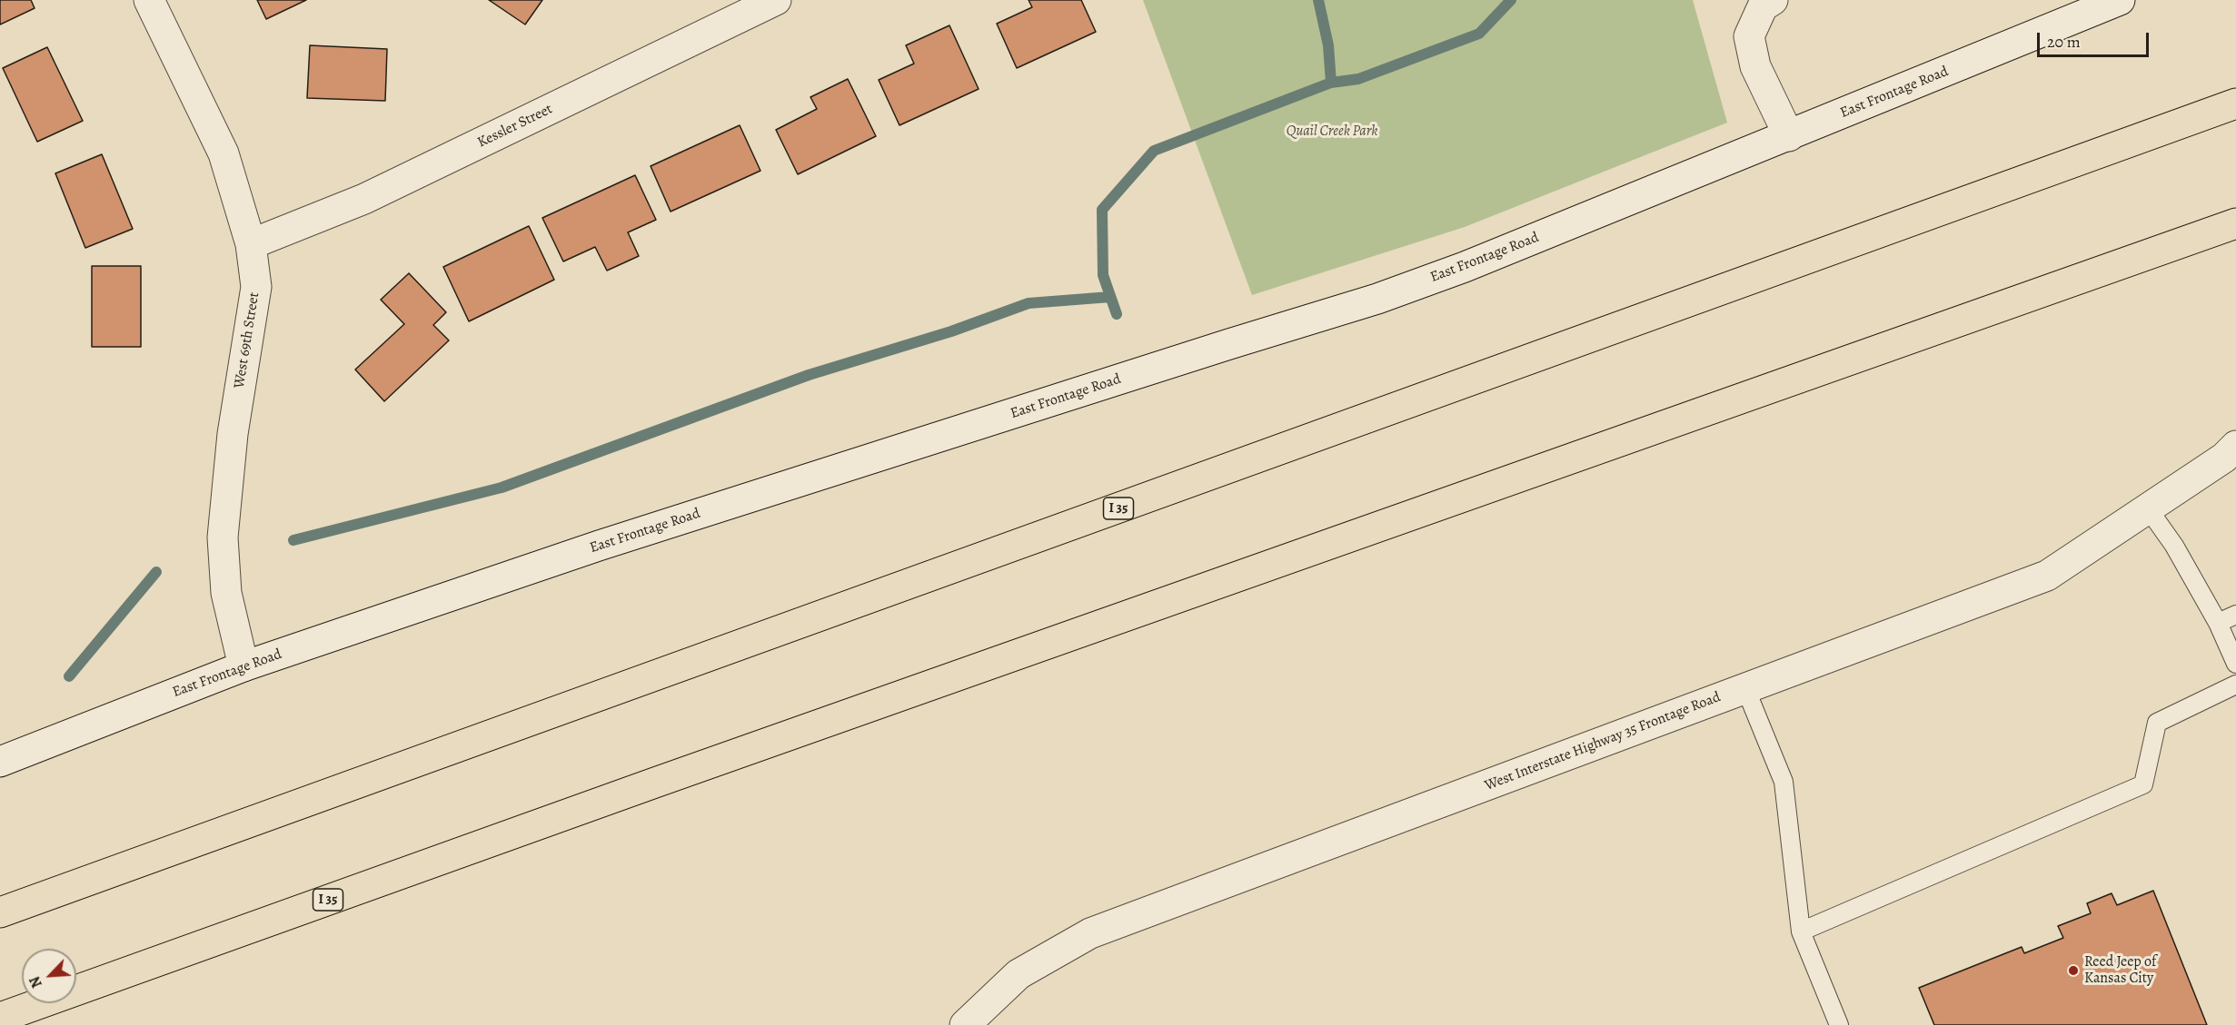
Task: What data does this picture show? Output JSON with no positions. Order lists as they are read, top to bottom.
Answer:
{
  "streets": {
    "highway": ["I 35"],
    "street": [
      "East Frontage Road",
      "Kessler Street",
      "West 69th Street",
      "West Interstate Highway 35 Frontage Road"
    ]
  },
  "crossings": [
    ["East Frontage Road", "West 69th Street"],
    ["Kessler Street", "West 69th Street"]
  ],
  "parks": ["Quail Creek Park"],
  "places": ["Reed Jeep of Kansas City"],
  "scale_bar": "20 m",
  "north": "bottom left"
}
